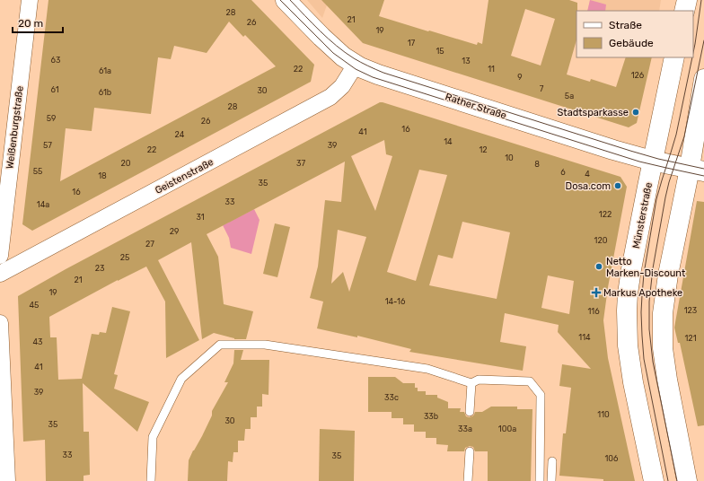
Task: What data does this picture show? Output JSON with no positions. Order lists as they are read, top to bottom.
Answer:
{
  "streets": {
    "main road": ["Rather Straße", "Münsterstraße"],
    "street": ["Weißenburgstraße", "Geistenstraße"]
  },
  "crossings": [
    ["Rather Straße", "Geistenstraße"],
    ["Rather Straße", "Münsterstraße"]
  ],
  "places": {
    "other": ["Stadtsparkasse", "Dosa.com", "Netto Marken-Discount"],
    "health": ["Markus Apotheke"]
  },
  "house_numbers": [
    "28",
    "21",
    "26",
    "19",
    "17",
    "15",
    "63",
    "13",
    "22",
    "11",
    "61a",
    "126",
    "9",
    "7",
    "61",
    "30",
    "61b",
    "5a",
    "28",
    "59",
    "26",
    "16",
    "41",
    "24",
    "14",
    "57",
    "39",
    "22",
    "12",
    "10",
    "20",
    "37",
    "8",
    "55",
    "6",
    "4",
    "18",
    "35",
    "16",
    "33",
    "14a",
    "122",
    "31",
    "29",
    "120",
    "27",
    "25",
    "23",
    "21",
    "19",
    "14-16",
    "45",
    "123",
    "116",
    "114",
    "121",
    "43",
    "41",
    "39",
    "33c",
    "110",
    "33b",
    "30",
    "35",
    "33a",
    "100a",
    "33",
    "35",
    "106"
  ],
  "legend": ["Straße", "Gebäude"],
  "scale_bar": "20 m"
}
